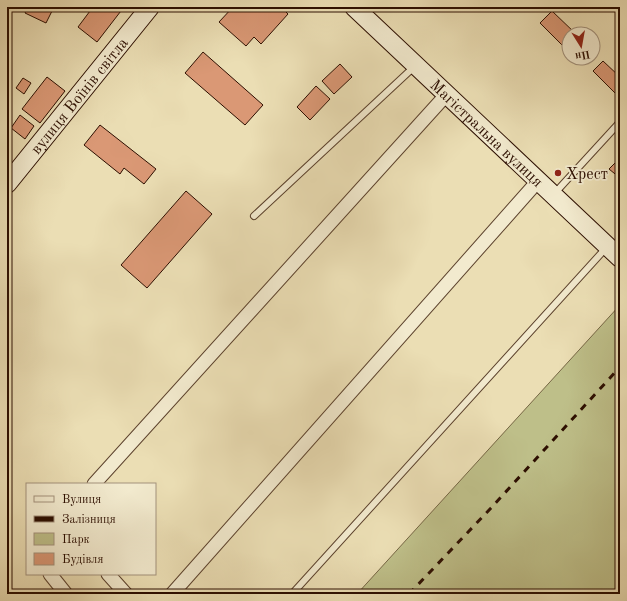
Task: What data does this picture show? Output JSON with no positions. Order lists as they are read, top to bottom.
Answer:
{
  "streets": {
    "main road": ["вулиця Воїнів світла", "Магістральна вулиця"]
  },
  "places": ["Хрест"],
  "legend": [
    "Вулиця",
    "Залізниця",
    "Парк",
    "Будівля"
  ],
  "north": "bottom"
}
